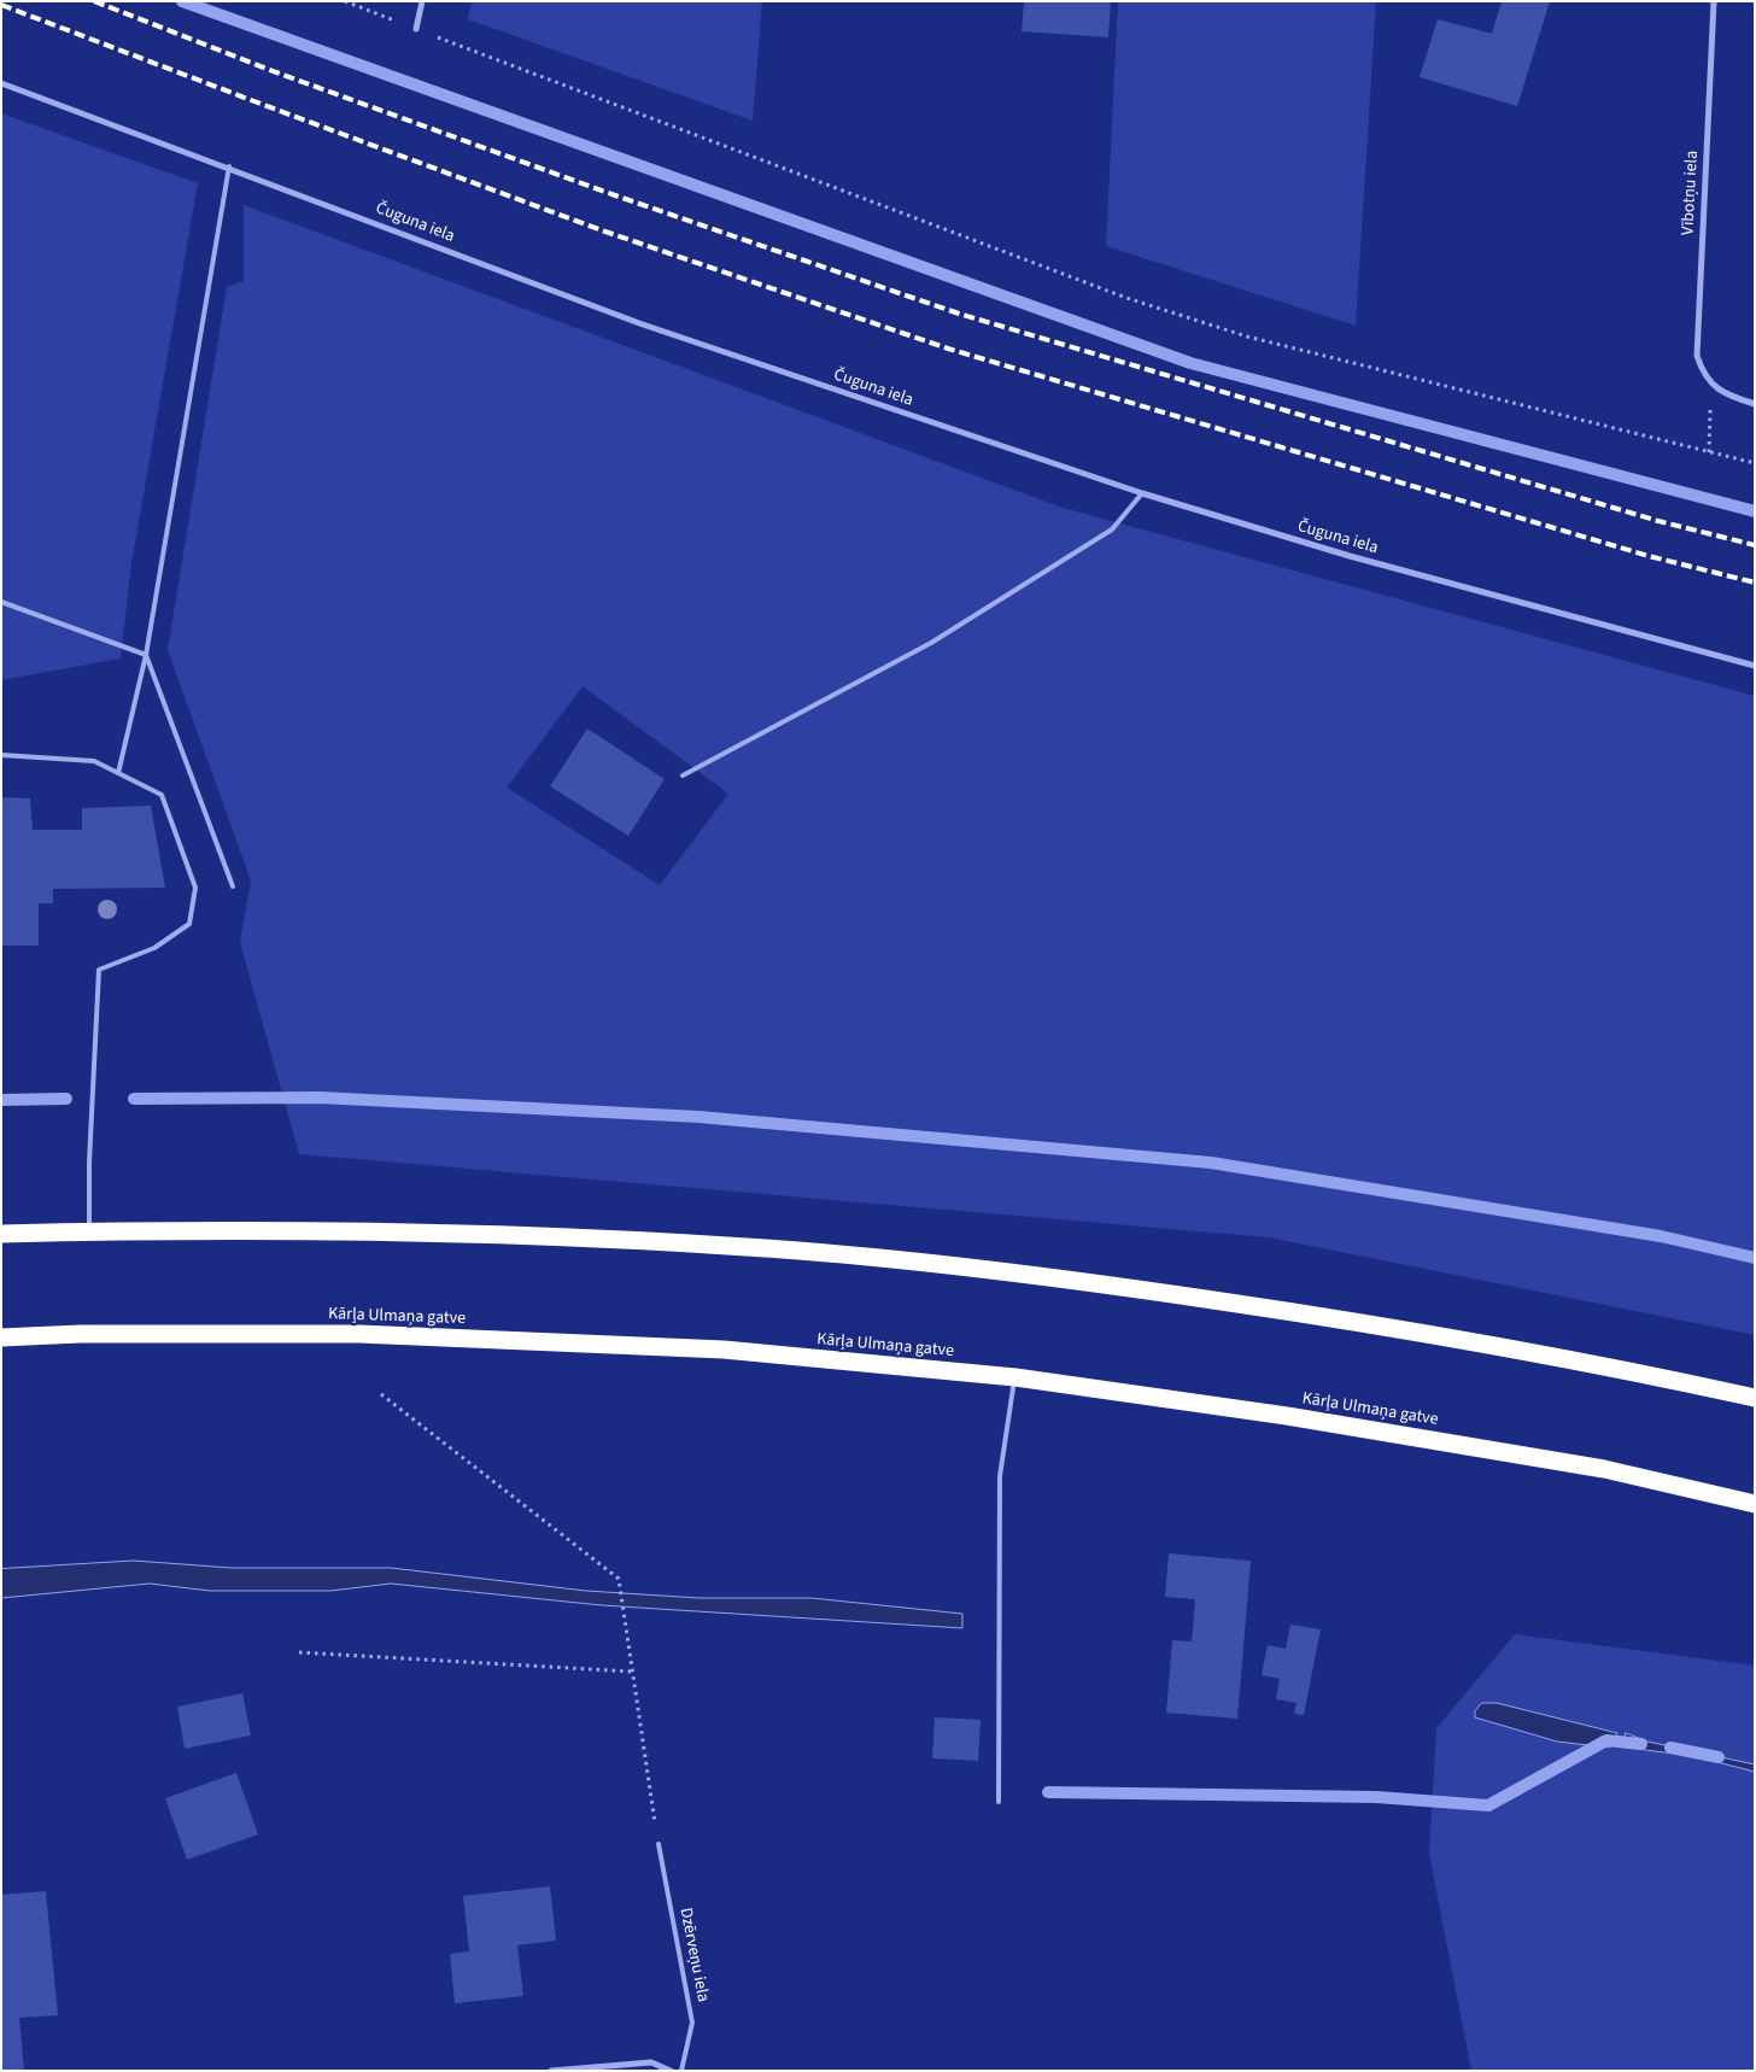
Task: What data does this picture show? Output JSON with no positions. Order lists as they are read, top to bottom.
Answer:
{
  "streets": {
    "highway": ["Kārļa Ulmaņa gatve"],
    "street": ["Vībotņu iela", "Čuguna iela"],
    "lane": ["Dzērveņu iela"]
  }
}
